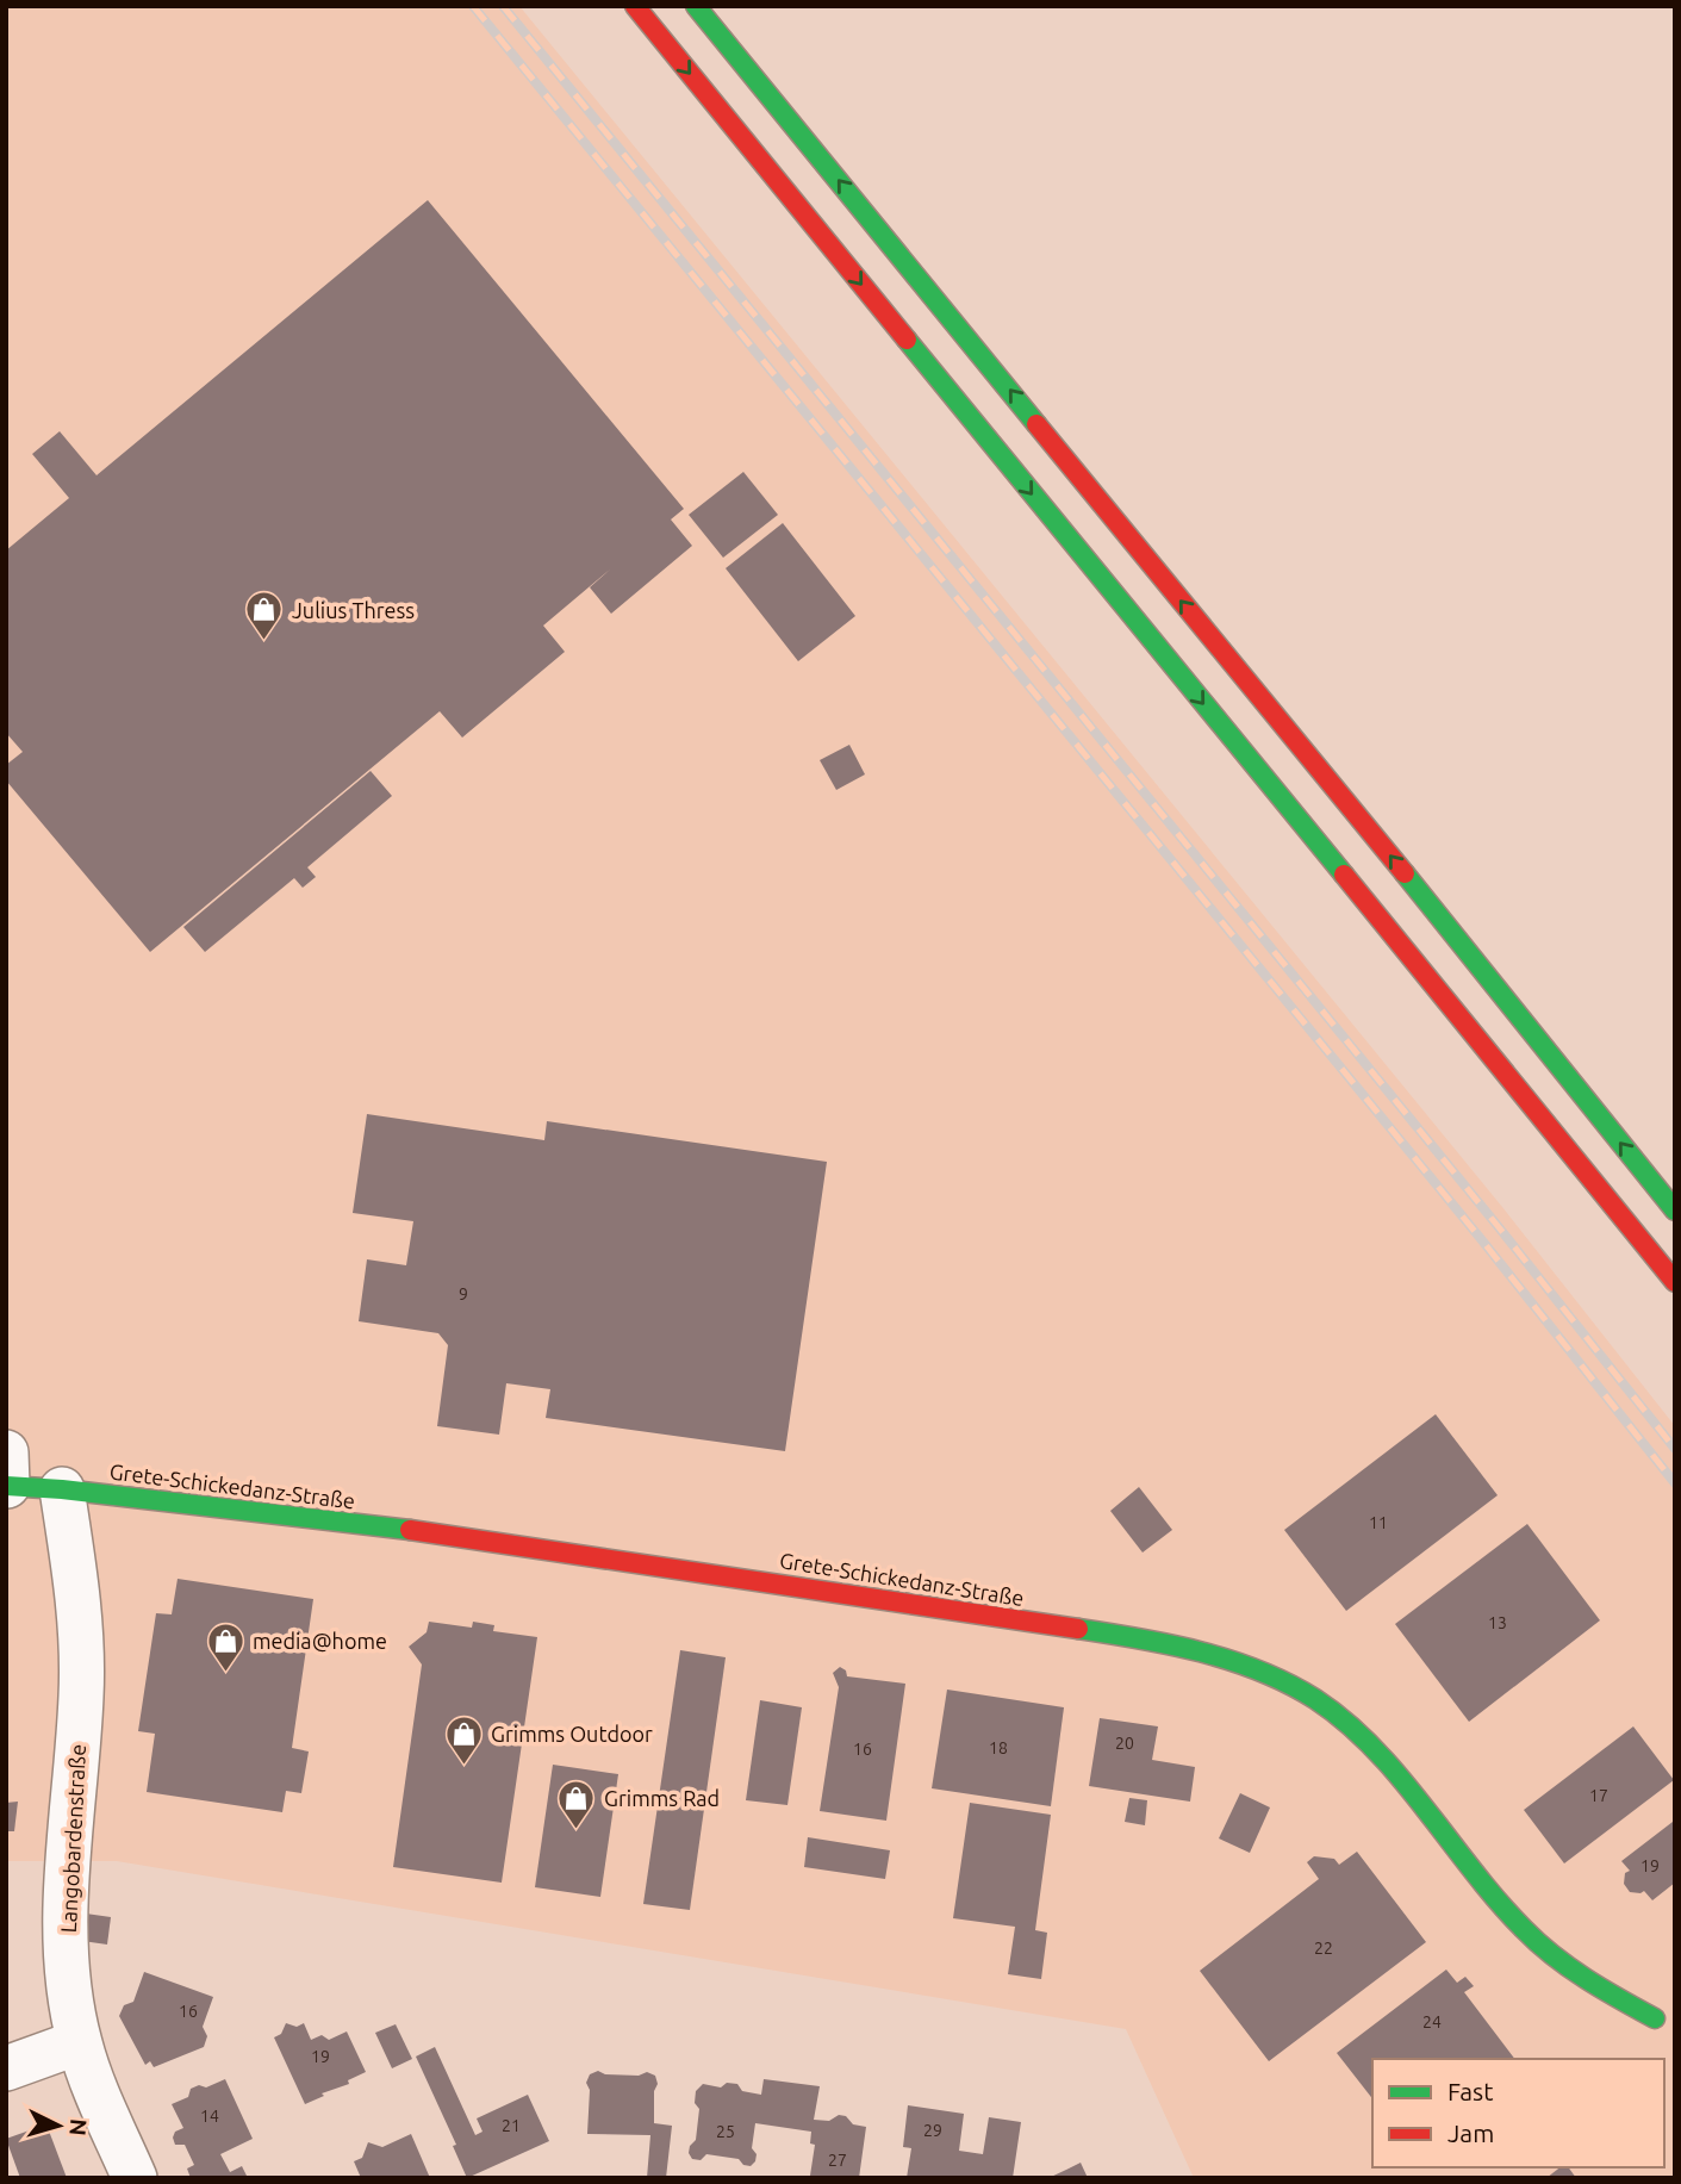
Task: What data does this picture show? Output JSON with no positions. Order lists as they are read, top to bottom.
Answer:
{
  "streets": {
    "main road": ["Grete-Schickedanz-Straße"],
    "street": ["Langobardenstraße"]
  },
  "crossings": [
    ["Grete-Schickedanz-Straße", "Langobardenstraße"]
  ],
  "places": {
    "shop": [
      "Julius Thress",
      "media@home",
      "Grimms Outdoor",
      "Grimms Rad"
    ]
  },
  "house_numbers": [
    "9",
    "11",
    "13",
    "20",
    "18",
    "16",
    "17",
    "19",
    "22",
    "16",
    "24",
    "19",
    "14",
    "21",
    "29",
    "25",
    "27"
  ],
  "legend": ["Fast", "Jam"],
  "north": "right"
}
